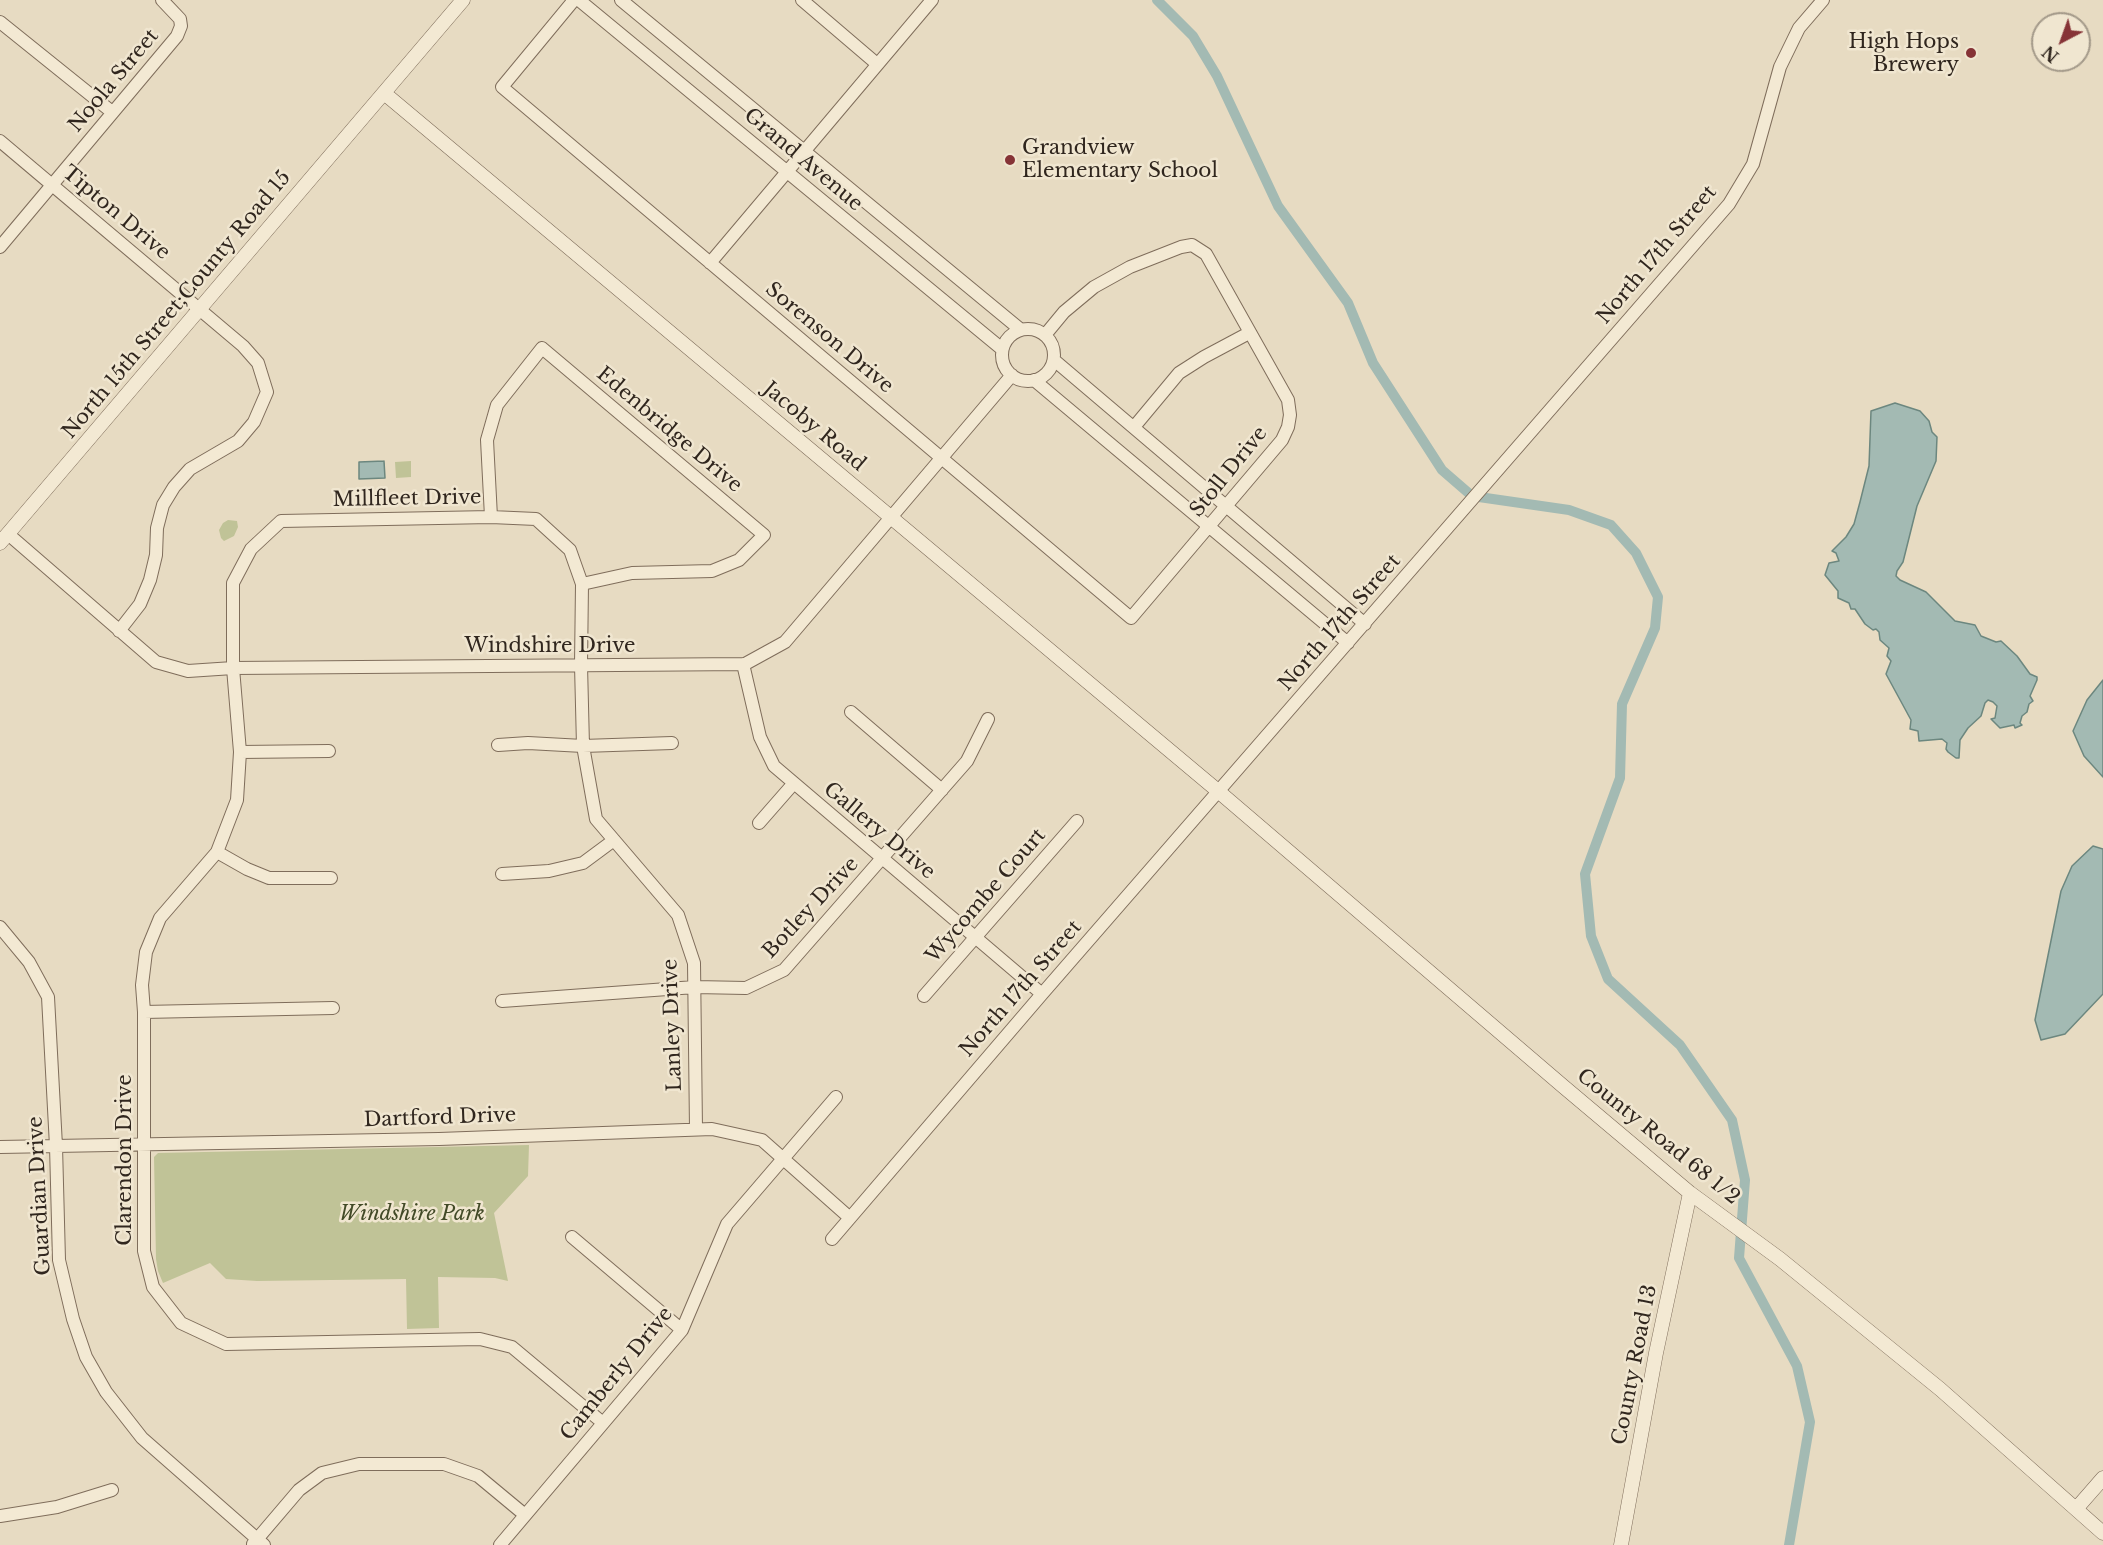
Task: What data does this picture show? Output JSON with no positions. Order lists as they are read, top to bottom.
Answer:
{
  "streets": {
    "street": [
      "Noola Street",
      "Grand Avenue",
      "Tipton Drive",
      "North 17th Street",
      "North 15th Street;County Road 15",
      "Sorenson Drive",
      "Jacoby Road",
      "Edenbridge Drive",
      "Stoll Drive",
      "Millfleet Drive",
      "Windshire Drive",
      "Gallery Drive",
      "Wycombe Court",
      "Botley Drive",
      "Lanley Drive",
      "Dartford Drive",
      "County Road 68 1/2",
      "Clarendon Drive",
      "Guardian Drive",
      "County Road 13",
      "Camberly Drive"
    ]
  },
  "crossings": [
    ["Noola Street", "Tipton Drive"],
    ["Grand Avenue", "Stoll Drive"],
    ["Grand Avenue", "Windshire Drive"],
    ["Tipton Drive", "North 15th Street;County Road 15"],
    ["Tipton Drive", "Windshire Drive"],
    ["North 17th Street", "Jacoby Road"],
    ["North 17th Street", "Gallery Drive"],
    ["North 17th Street", "Dartford Drive"],
    ["North 17th Street", "County Road 68 1/2"],
    ["North 15th Street;County Road 15", "Jacoby Road"],
    ["North 15th Street;County Road 15", "Windshire Drive"],
    ["Sorenson Drive", "Stoll Drive"],
    ["Sorenson Drive", "Windshire Drive"],
    ["Jacoby Road", "Windshire Drive"],
    ["Jacoby Road", "County Road 68 1/2"],
    ["Edenbridge Drive", "Millfleet Drive"],
    ["Stoll Drive", "Windshire Drive"],
    ["Millfleet Drive", "Windshire Drive"],
    ["Millfleet Drive", "Lanley Drive"],
    ["Millfleet Drive", "Clarendon Drive"],
    ["Windshire Drive", "Gallery Drive"],
    ["Windshire Drive", "Lanley Drive"],
    ["Windshire Drive", "Clarendon Drive"],
    ["Gallery Drive", "Wycombe Court"],
    ["Gallery Drive", "Botley Drive"],
    ["Botley Drive", "Lanley Drive"],
    ["Lanley Drive", "Dartford Drive"],
    ["Dartford Drive", "Clarendon Drive"],
    ["Dartford Drive", "Guardian Drive"],
    ["Dartford Drive", "Camberly Drive"],
    ["County Road 68 1/2", "County Road 13"],
    ["Clarendon Drive", "Camberly Drive"]
  ],
  "parks": ["Windshire Park"],
  "places": ["High Hops Brewery", "Grandview Elementary School"],
  "north": "bottom left"
}
